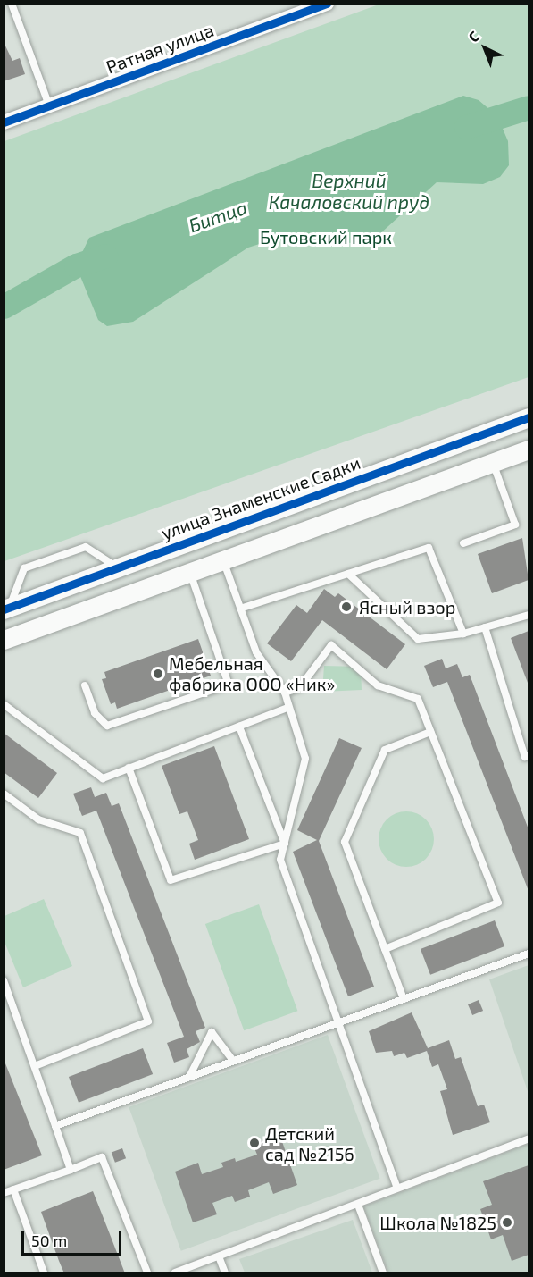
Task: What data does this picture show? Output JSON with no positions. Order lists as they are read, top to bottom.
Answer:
{
  "streets": {
    "street": ["Ратная улица", "улица Знаменские Садки"]
  },
  "water": ["Верхний Качаловский пруд", "Битца"],
  "parks": ["Бутовский парк"],
  "places": [
    "Ясный взор",
    "Мебельная фабрика ООО «Ник»",
    "Детский сад №2156",
    "Школа №1825"
  ],
  "scale_bar": "50 m",
  "north": "top left"
}
